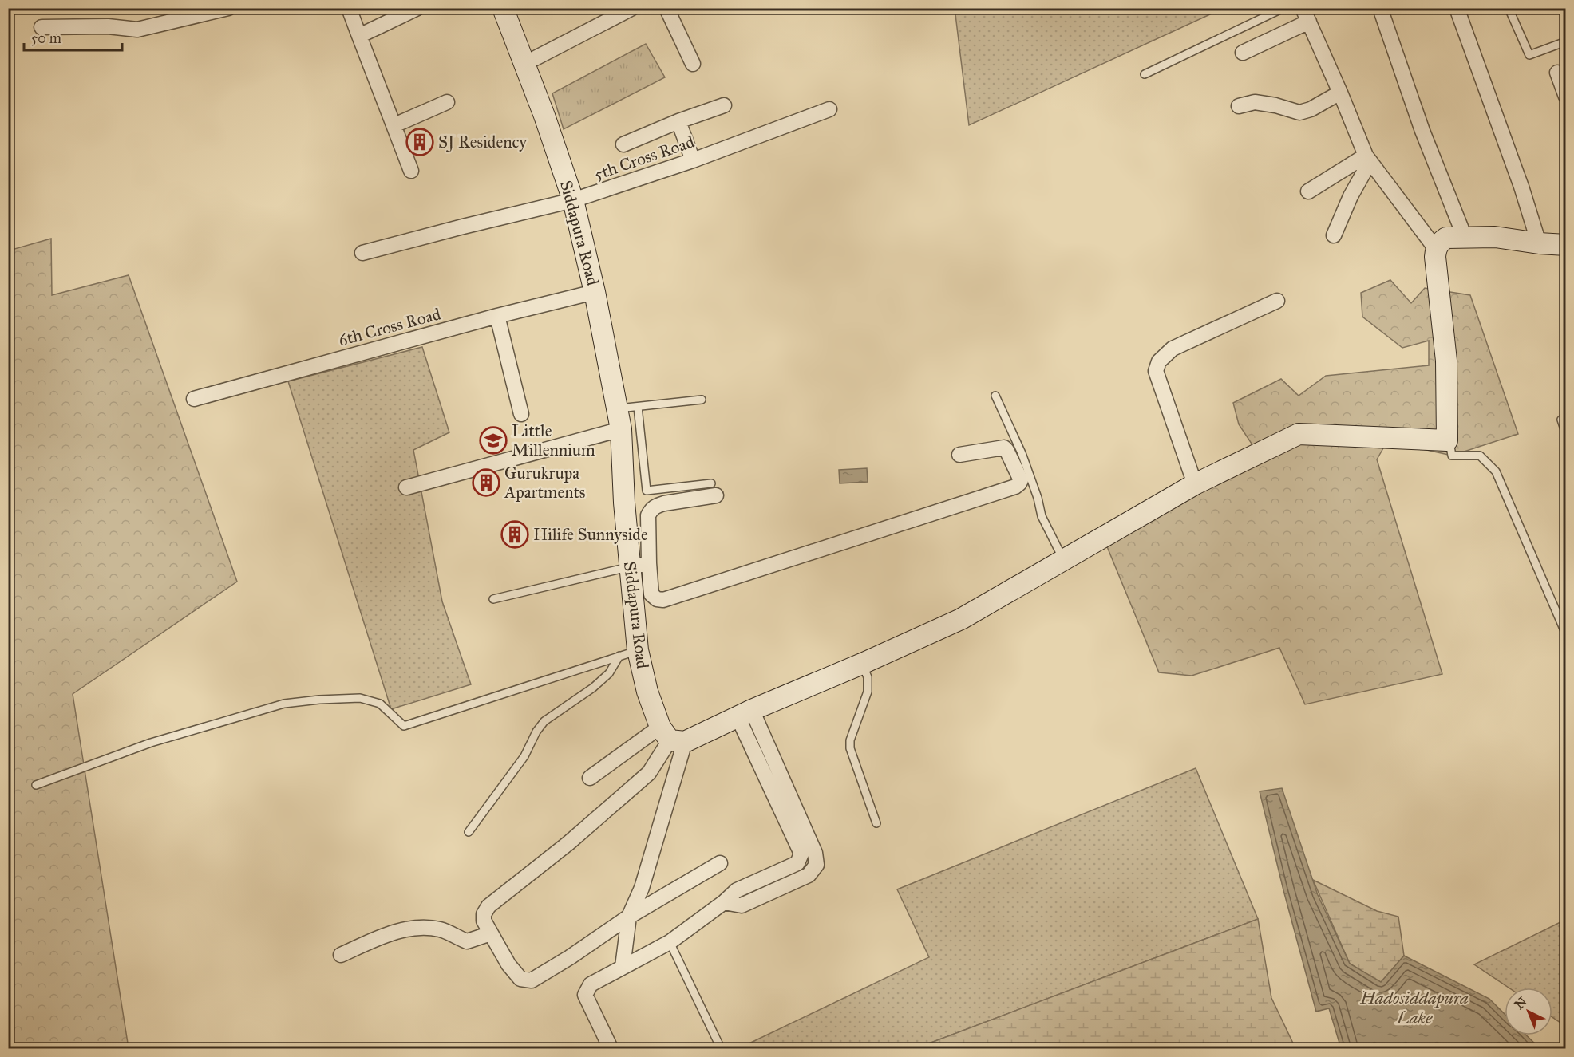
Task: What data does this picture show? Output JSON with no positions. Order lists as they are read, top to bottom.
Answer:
{
  "streets": {
    "street": ["5th Cross Road", "Siddapura Road", "6th Cross Road"]
  },
  "crossings": [
    ["5th Cross Road", "Siddapura Road"],
    ["Siddapura Road", "6th Cross Road"]
  ],
  "water": ["Hadosiddapura Lake"],
  "places": {
    "building": ["SJ Residency", "Gurukrupa Apartments", "Hilife Sunnyside"],
    "school or university": ["Little Millennium"]
  },
  "scale_bar": "50 m",
  "north": "top left"
}
